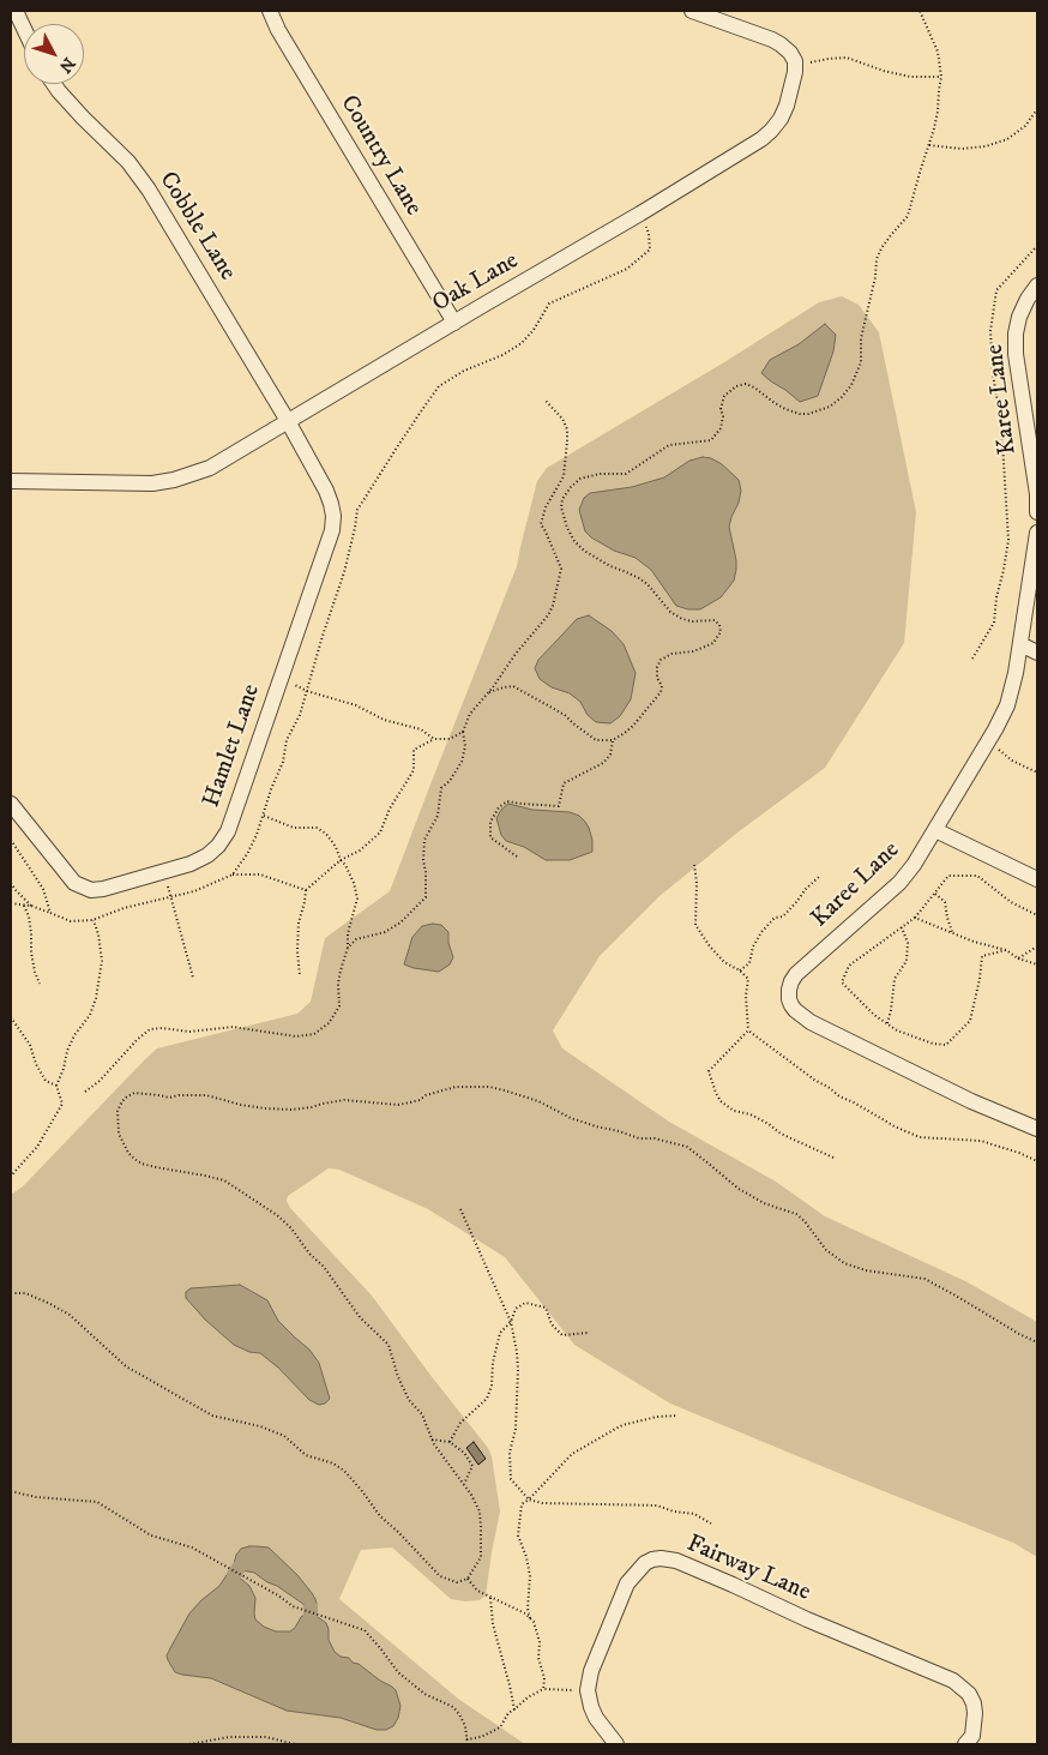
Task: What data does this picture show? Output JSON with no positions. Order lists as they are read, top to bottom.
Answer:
{
  "streets": {
    "street": [
      "Country Lane",
      "Cobble Lane",
      "Oak Lane",
      "Karee Lane",
      "Hamlet Lane",
      "Fairway Lane"
    ]
  },
  "crossings": [
    ["Country Lane", "Oak Lane"],
    ["Cobble Lane", "Oak Lane"],
    ["Cobble Lane", "Hamlet Lane"],
    ["Oak Lane", "Hamlet Lane"]
  ],
  "north": "bottom right"
}
